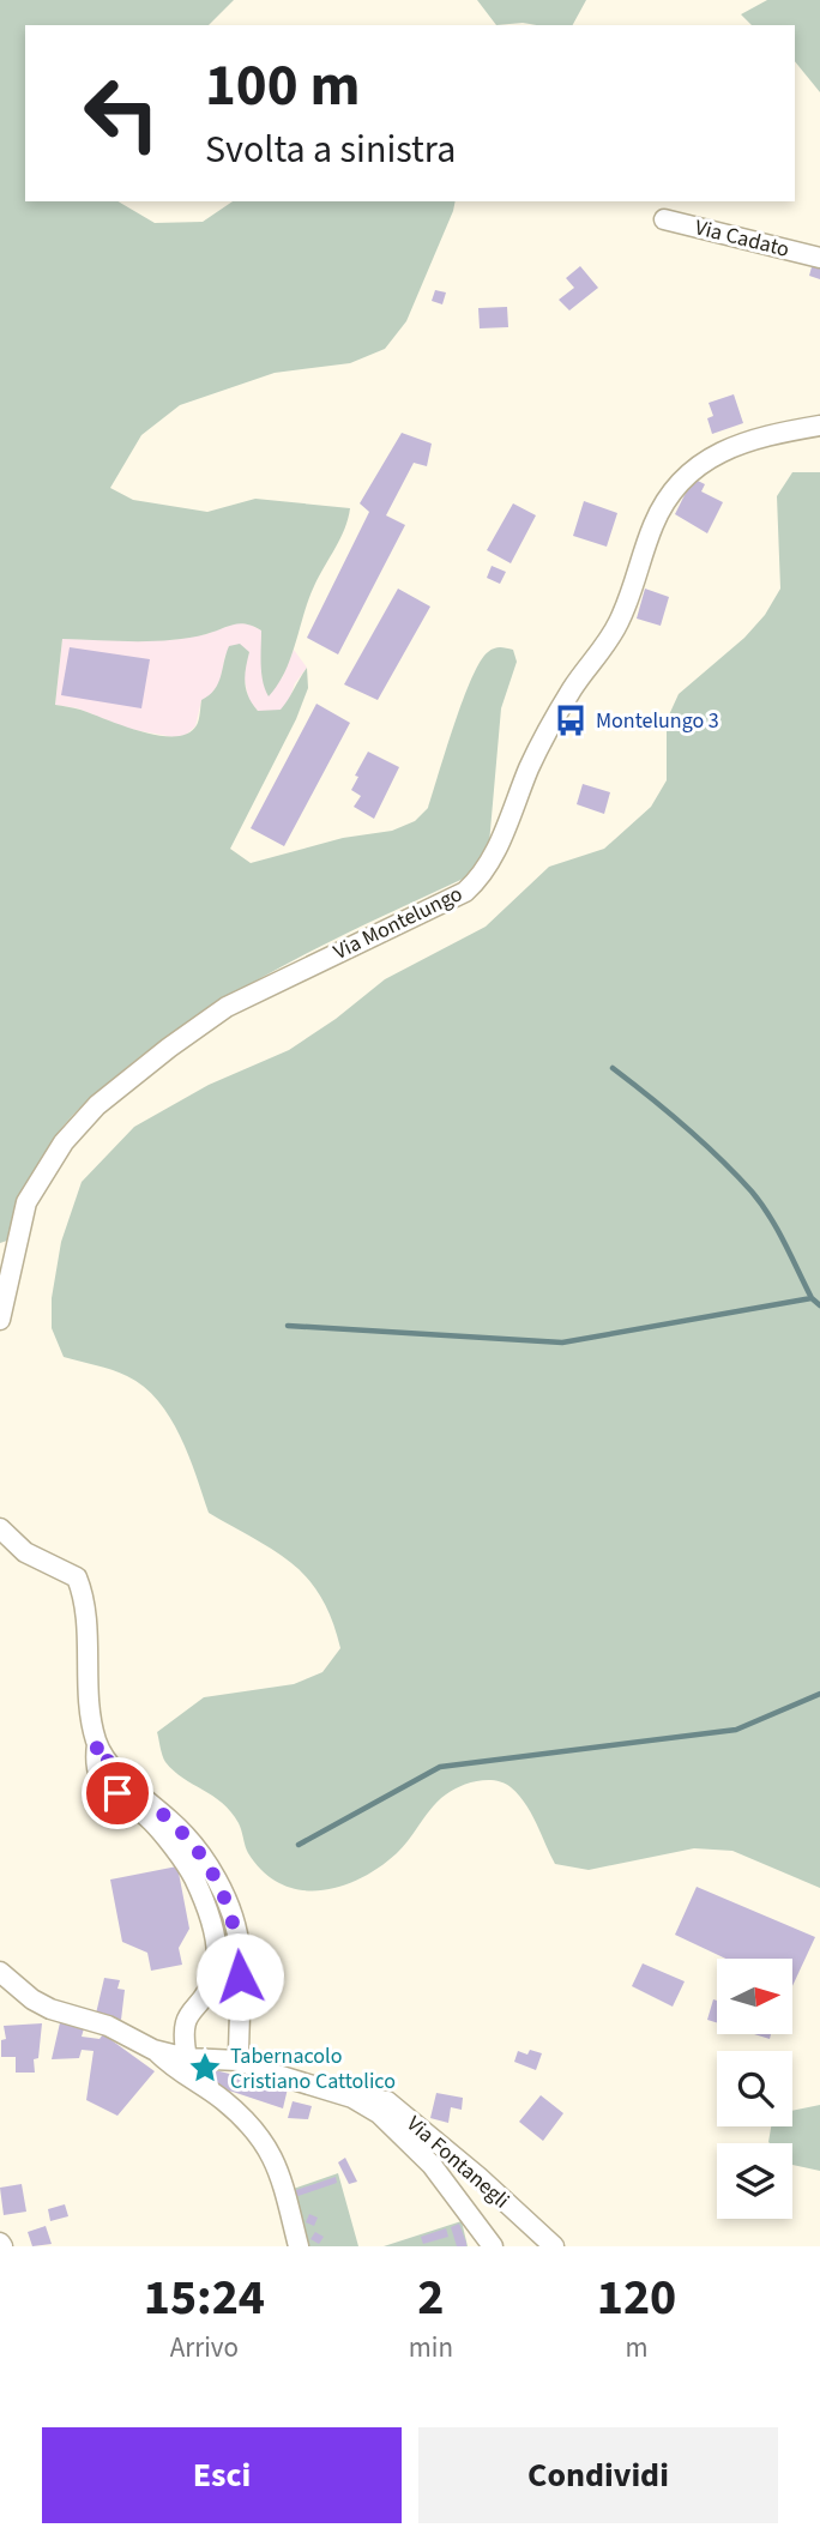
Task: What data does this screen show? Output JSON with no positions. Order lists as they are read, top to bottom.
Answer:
{
  "streets": {
    "street": ["Via Cadato", "Via Montelungo", "Via Fontanegli"]
  },
  "places": {
    "bus stop": ["Montelungo 3"],
    "place": ["Tabernacolo Cristiano Cattolico"]
  },
  "north": "right",
  "page": {
    "turn": ["100 m", "Svolta a sinistra"],
    "eta": [
      "15:24",
      "Arrivo",
      "2",
      "min",
      "120",
      "m"
    ],
    "buttons": ["Esci", "Condividi"]
  }
}
